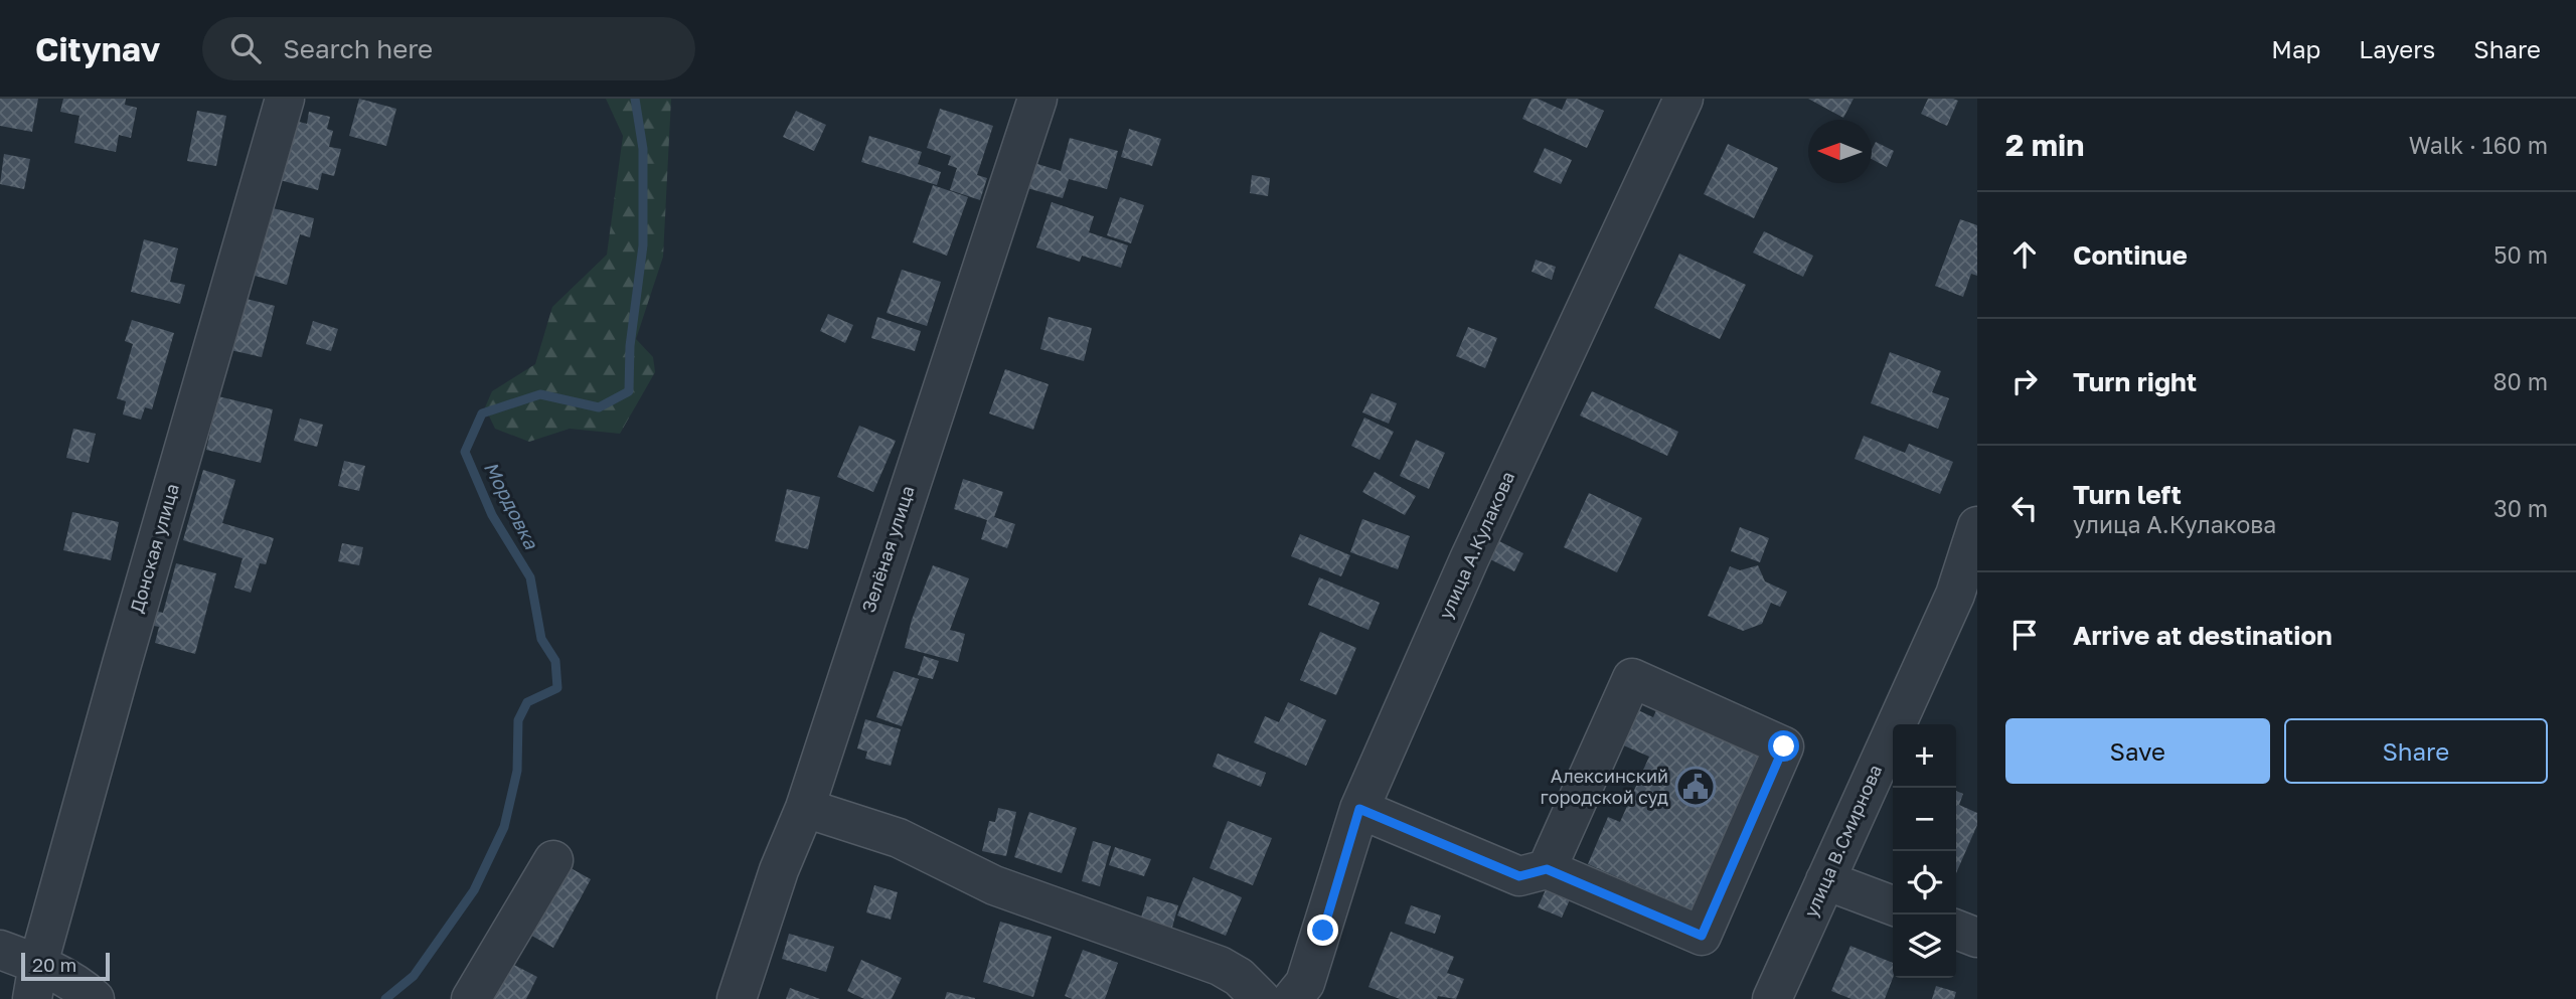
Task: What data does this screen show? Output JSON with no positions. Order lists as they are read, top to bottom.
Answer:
{
  "streets": {
    "street": [
      "улица А.Кулакова",
      "Донская улица",
      "Зелёная улица",
      "улица В.Смирнова"
    ]
  },
  "water": ["Мордовка"],
  "places": {
    "public building": ["Алексинский городской суд"]
  },
  "scale_bar": "20 m",
  "north": "left",
  "page": {
    "header": "Citynav",
    "search": "Search here",
    "nav": ["Map", "Layers", "Share"],
    "heading": ["2 min", "Walk · 160 m"],
    "list": [
      ["Continue", "50 m"],
      ["Turn right", "80 m"],
      ["Turn left", "улица А.Кулакова", "30 m"],
      "Arrive at destination"
    ],
    "buttons": ["Save", "Share"],
    "map_buttons": ["+", "−"],
    "scale": "20 m"
  }
}
